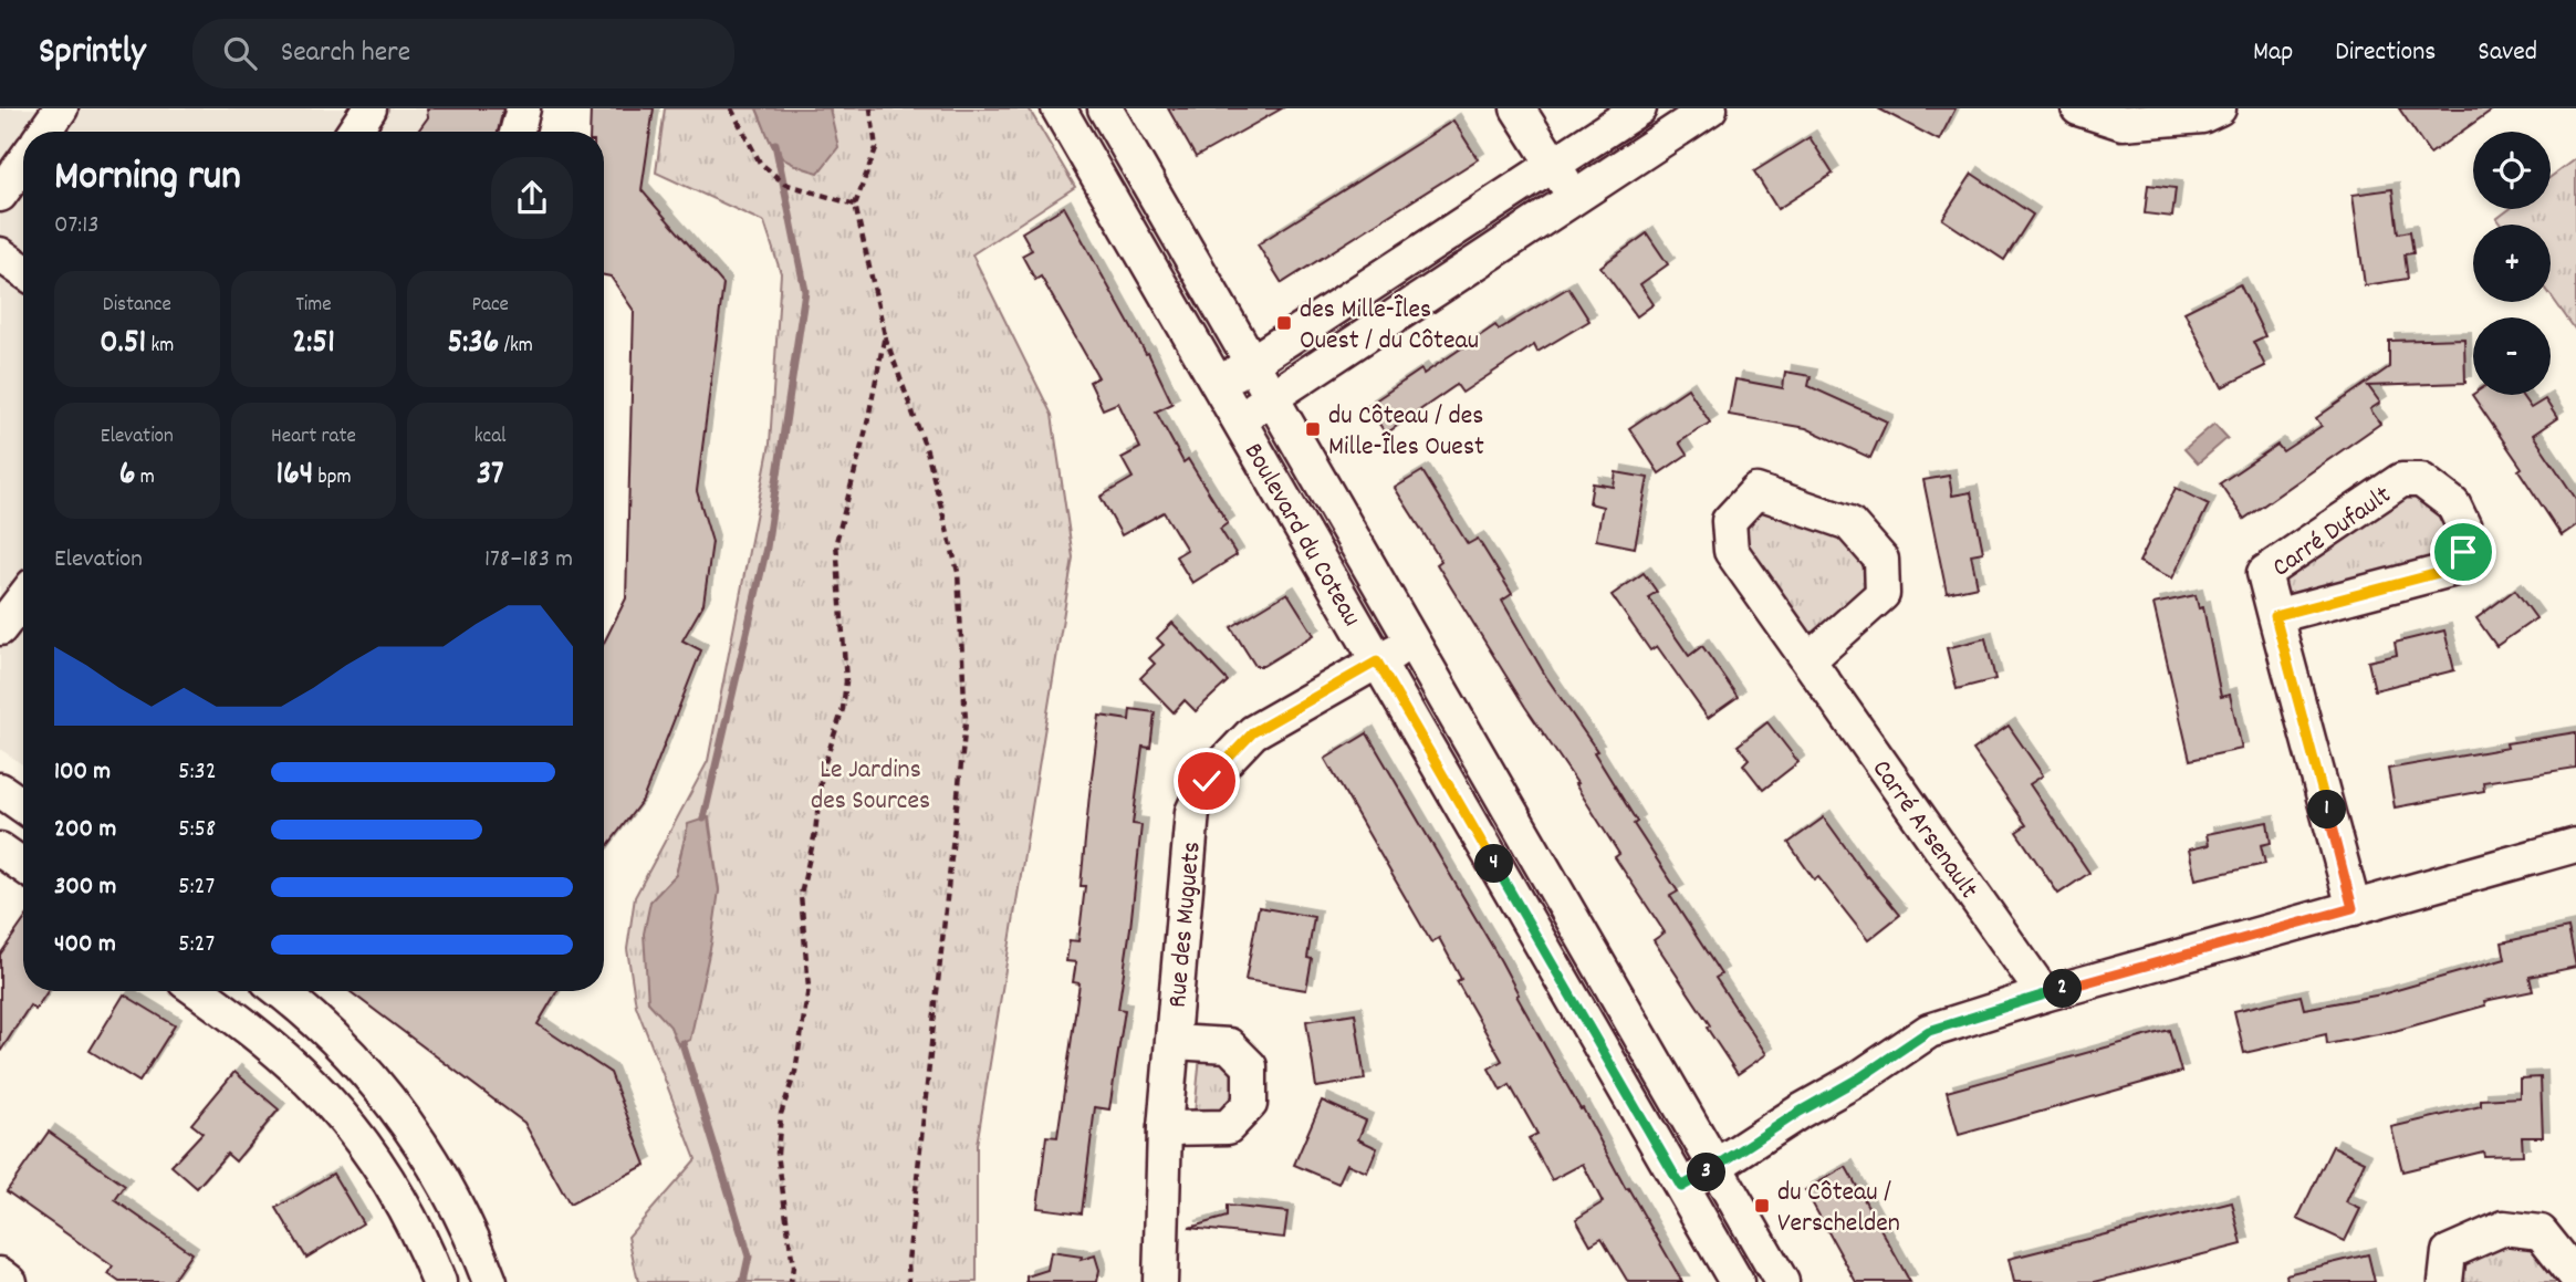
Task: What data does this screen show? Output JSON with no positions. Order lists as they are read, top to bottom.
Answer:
{
  "streets": {
    "street": [
      "Carré Dufault",
      "Boulevard du Coteau",
      "Carré Arsenault",
      "Rue des Muguets"
    ]
  },
  "crossings": [
    ["Boulevard du Coteau", "Rue des Muguets"]
  ],
  "parks": ["Le Jardins des Sources"],
  "places": {
    "transit": ["des Mille-Îles Ouest / du Côteau", "du Côteau / des Mille-Îles Ouest", "du Côteau / Verschelden"]
  },
  "page": {
    "header": "Sprintly",
    "search": "Search here",
    "nav": ["Map", "Directions", "Saved"],
    "map_buttons": ["+", "−"],
    "heading": ["Morning run", "07:13"],
    "stats": [
      ["Distance", "0.51 km"],
      ["Time", "2:51"],
      ["Pace", "5:36 /km"],
      ["Elevation", "6 m"],
      ["Heart rate", "164 bpm"],
      ["kcal", "37"]
    ],
    "chart": ["Elevation", "178–183 m"],
    "list": [
      {
        "name": "100 m",
        "note": "5:32"
      },
      {
        "name": "200 m",
        "note": "5:58"
      },
      {
        "name": "300 m",
        "note": "5:27"
      },
      {
        "name": "400 m",
        "note": "5:27"
      }
    ],
    "pins": [
      "1",
      "4",
      "2",
      "3"
    ]
  }
}
